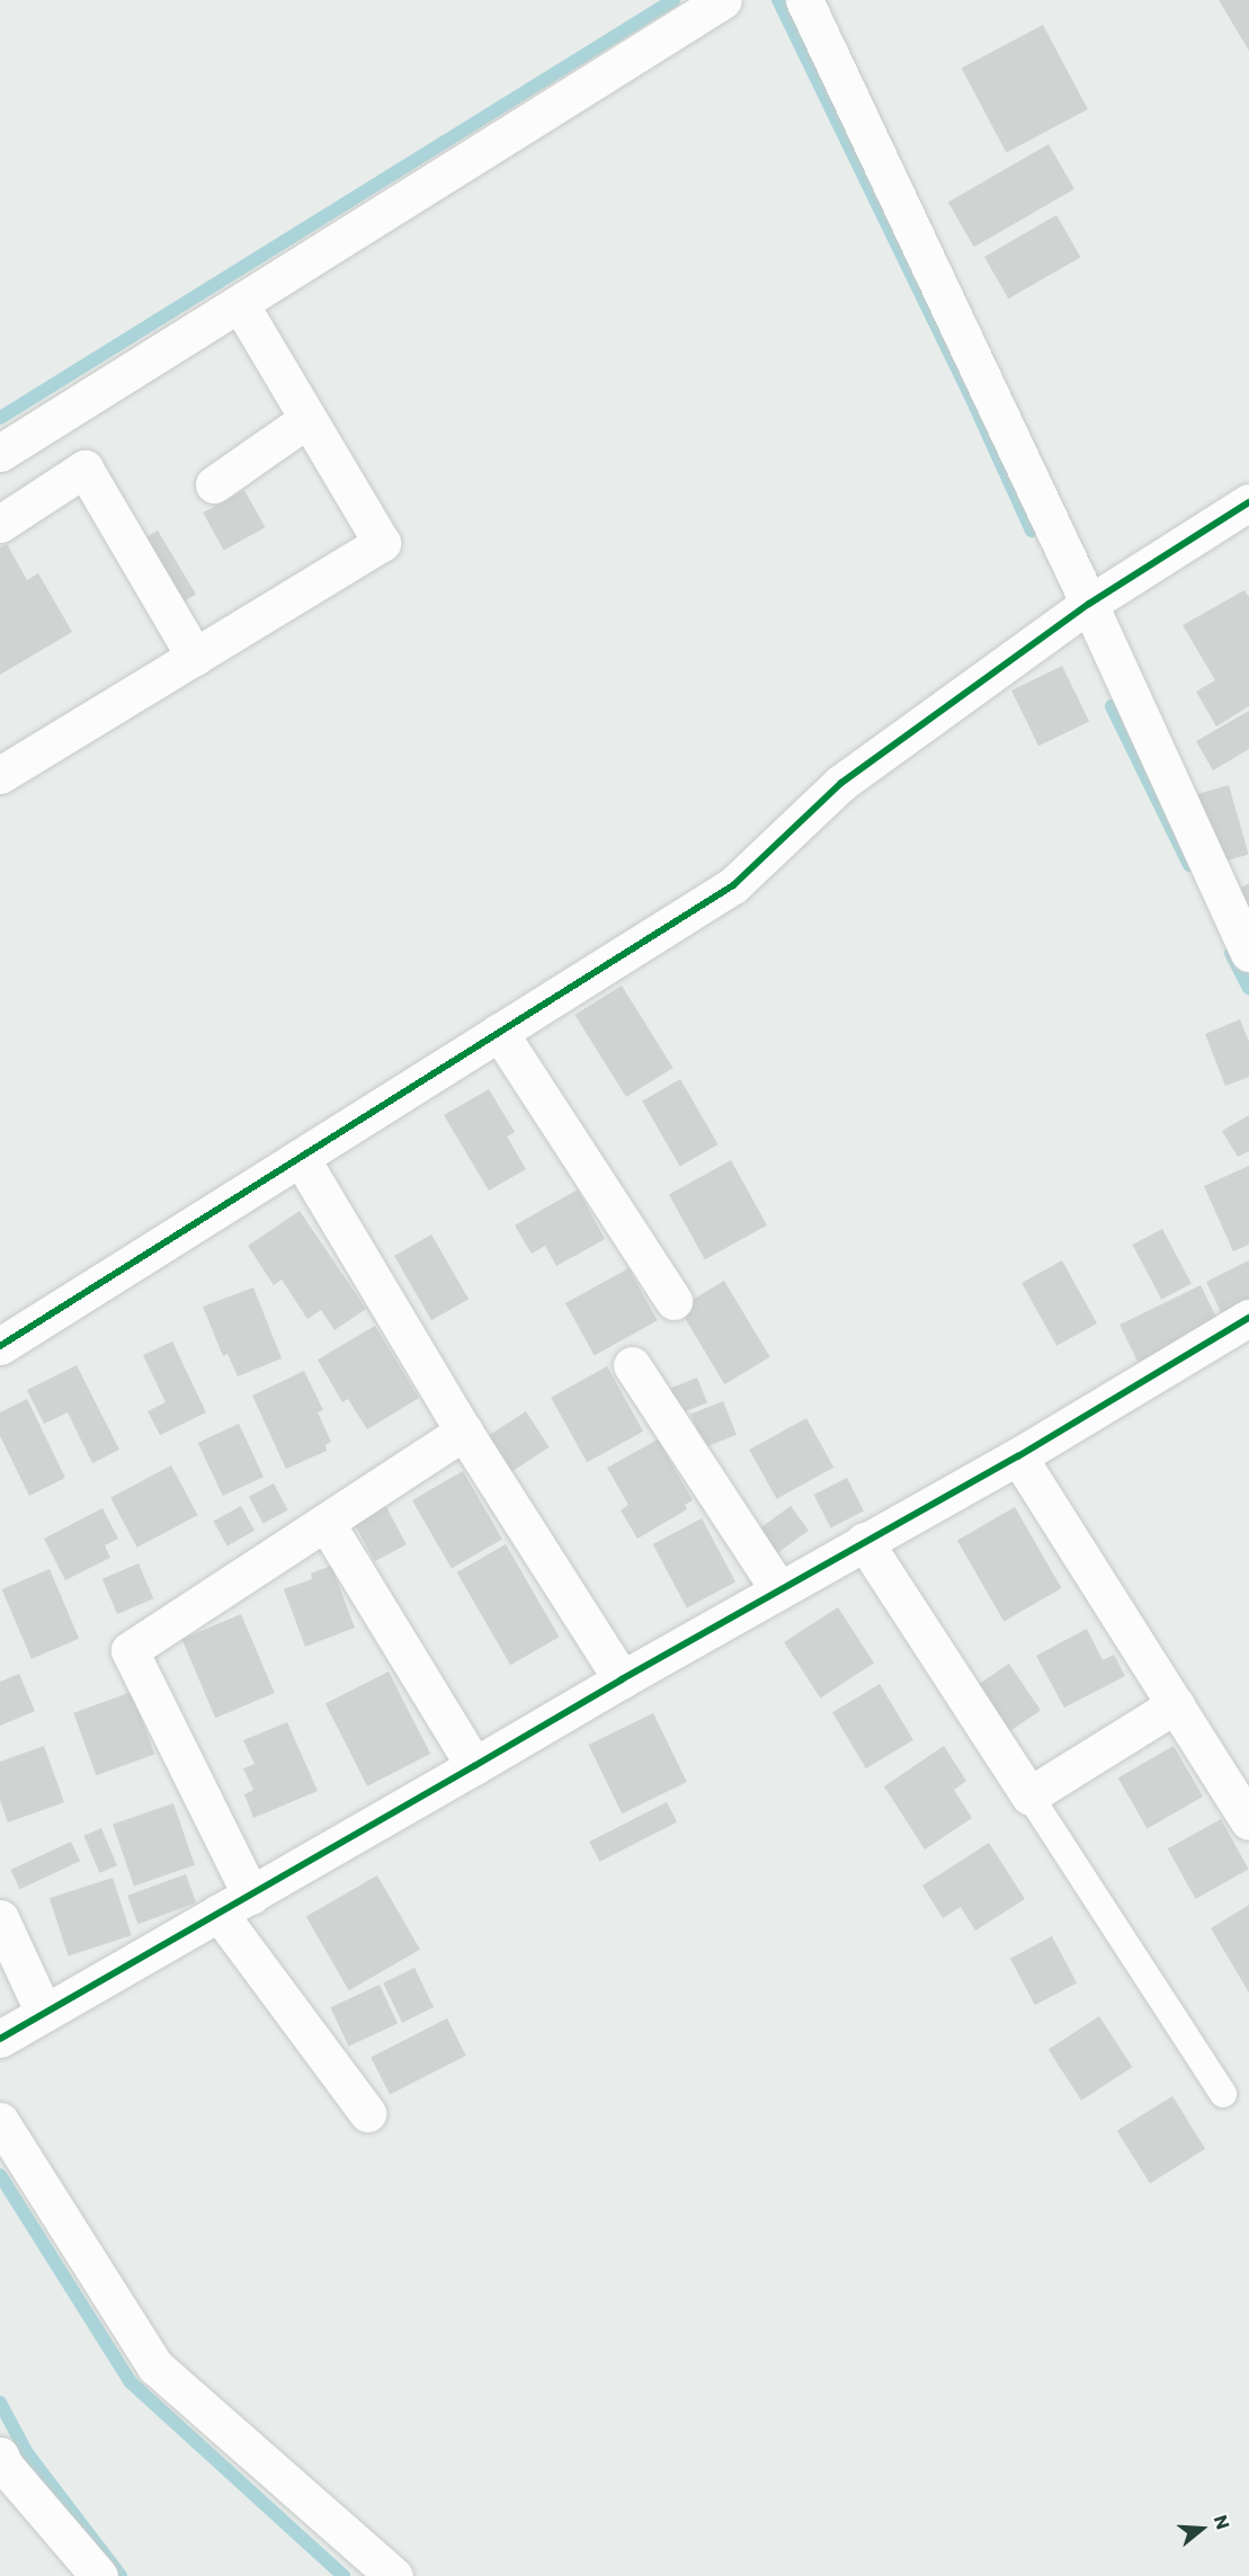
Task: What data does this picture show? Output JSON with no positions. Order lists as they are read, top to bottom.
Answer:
{
  "north": "right"
}
